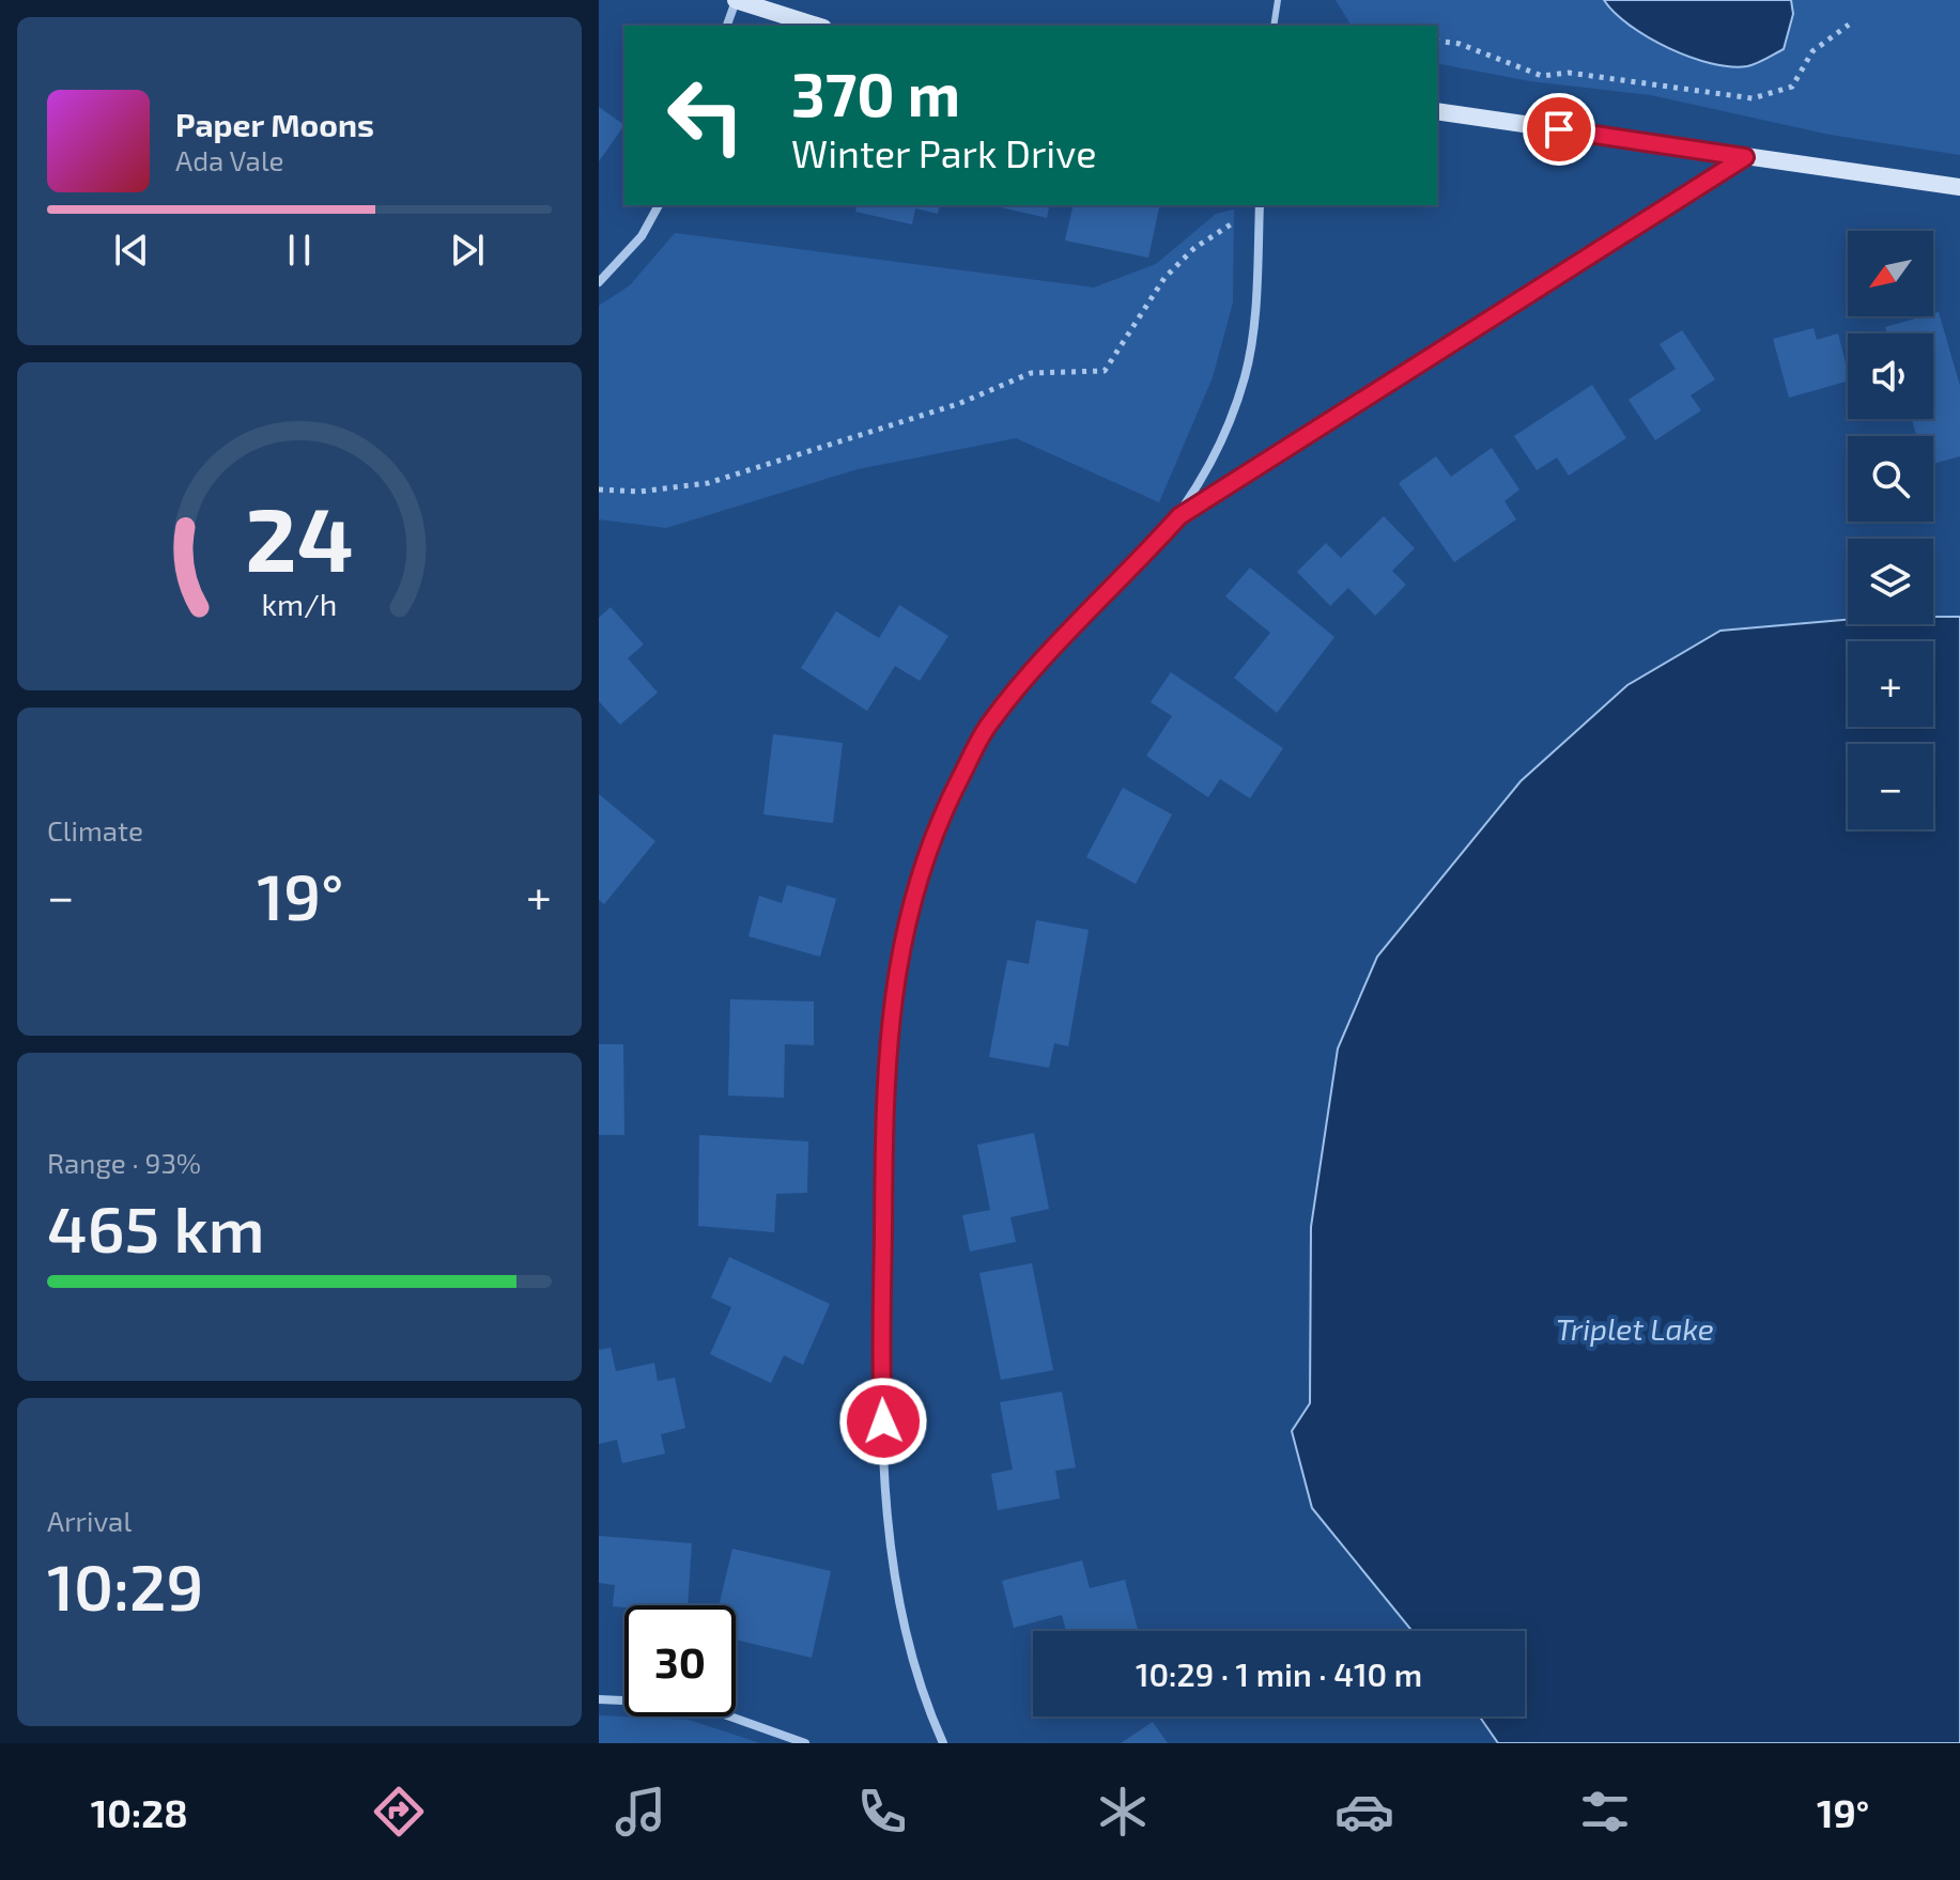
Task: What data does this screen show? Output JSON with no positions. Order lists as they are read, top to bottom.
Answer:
{
  "water": ["Triplet Lake"],
  "north": "bottom left",
  "page": {
    "turn": ["370 m", "Winter Park Drive"],
    "song": ["Paper Moons", "Ada Vale"],
    "map_buttons": ["+", "−"],
    "tile": [
      "Climate",
      ["Range · 93%", "465 km"],
      ["Arrival", "10:29"]
    ],
    "heat": ["−", "19°", "+"],
    "limit": "30",
    "trip": "10:29 · 1 min · 410 m",
    "tabs": ["10:28", "19°"],
    "gauge": ["24", "km/h"]
  }
}
